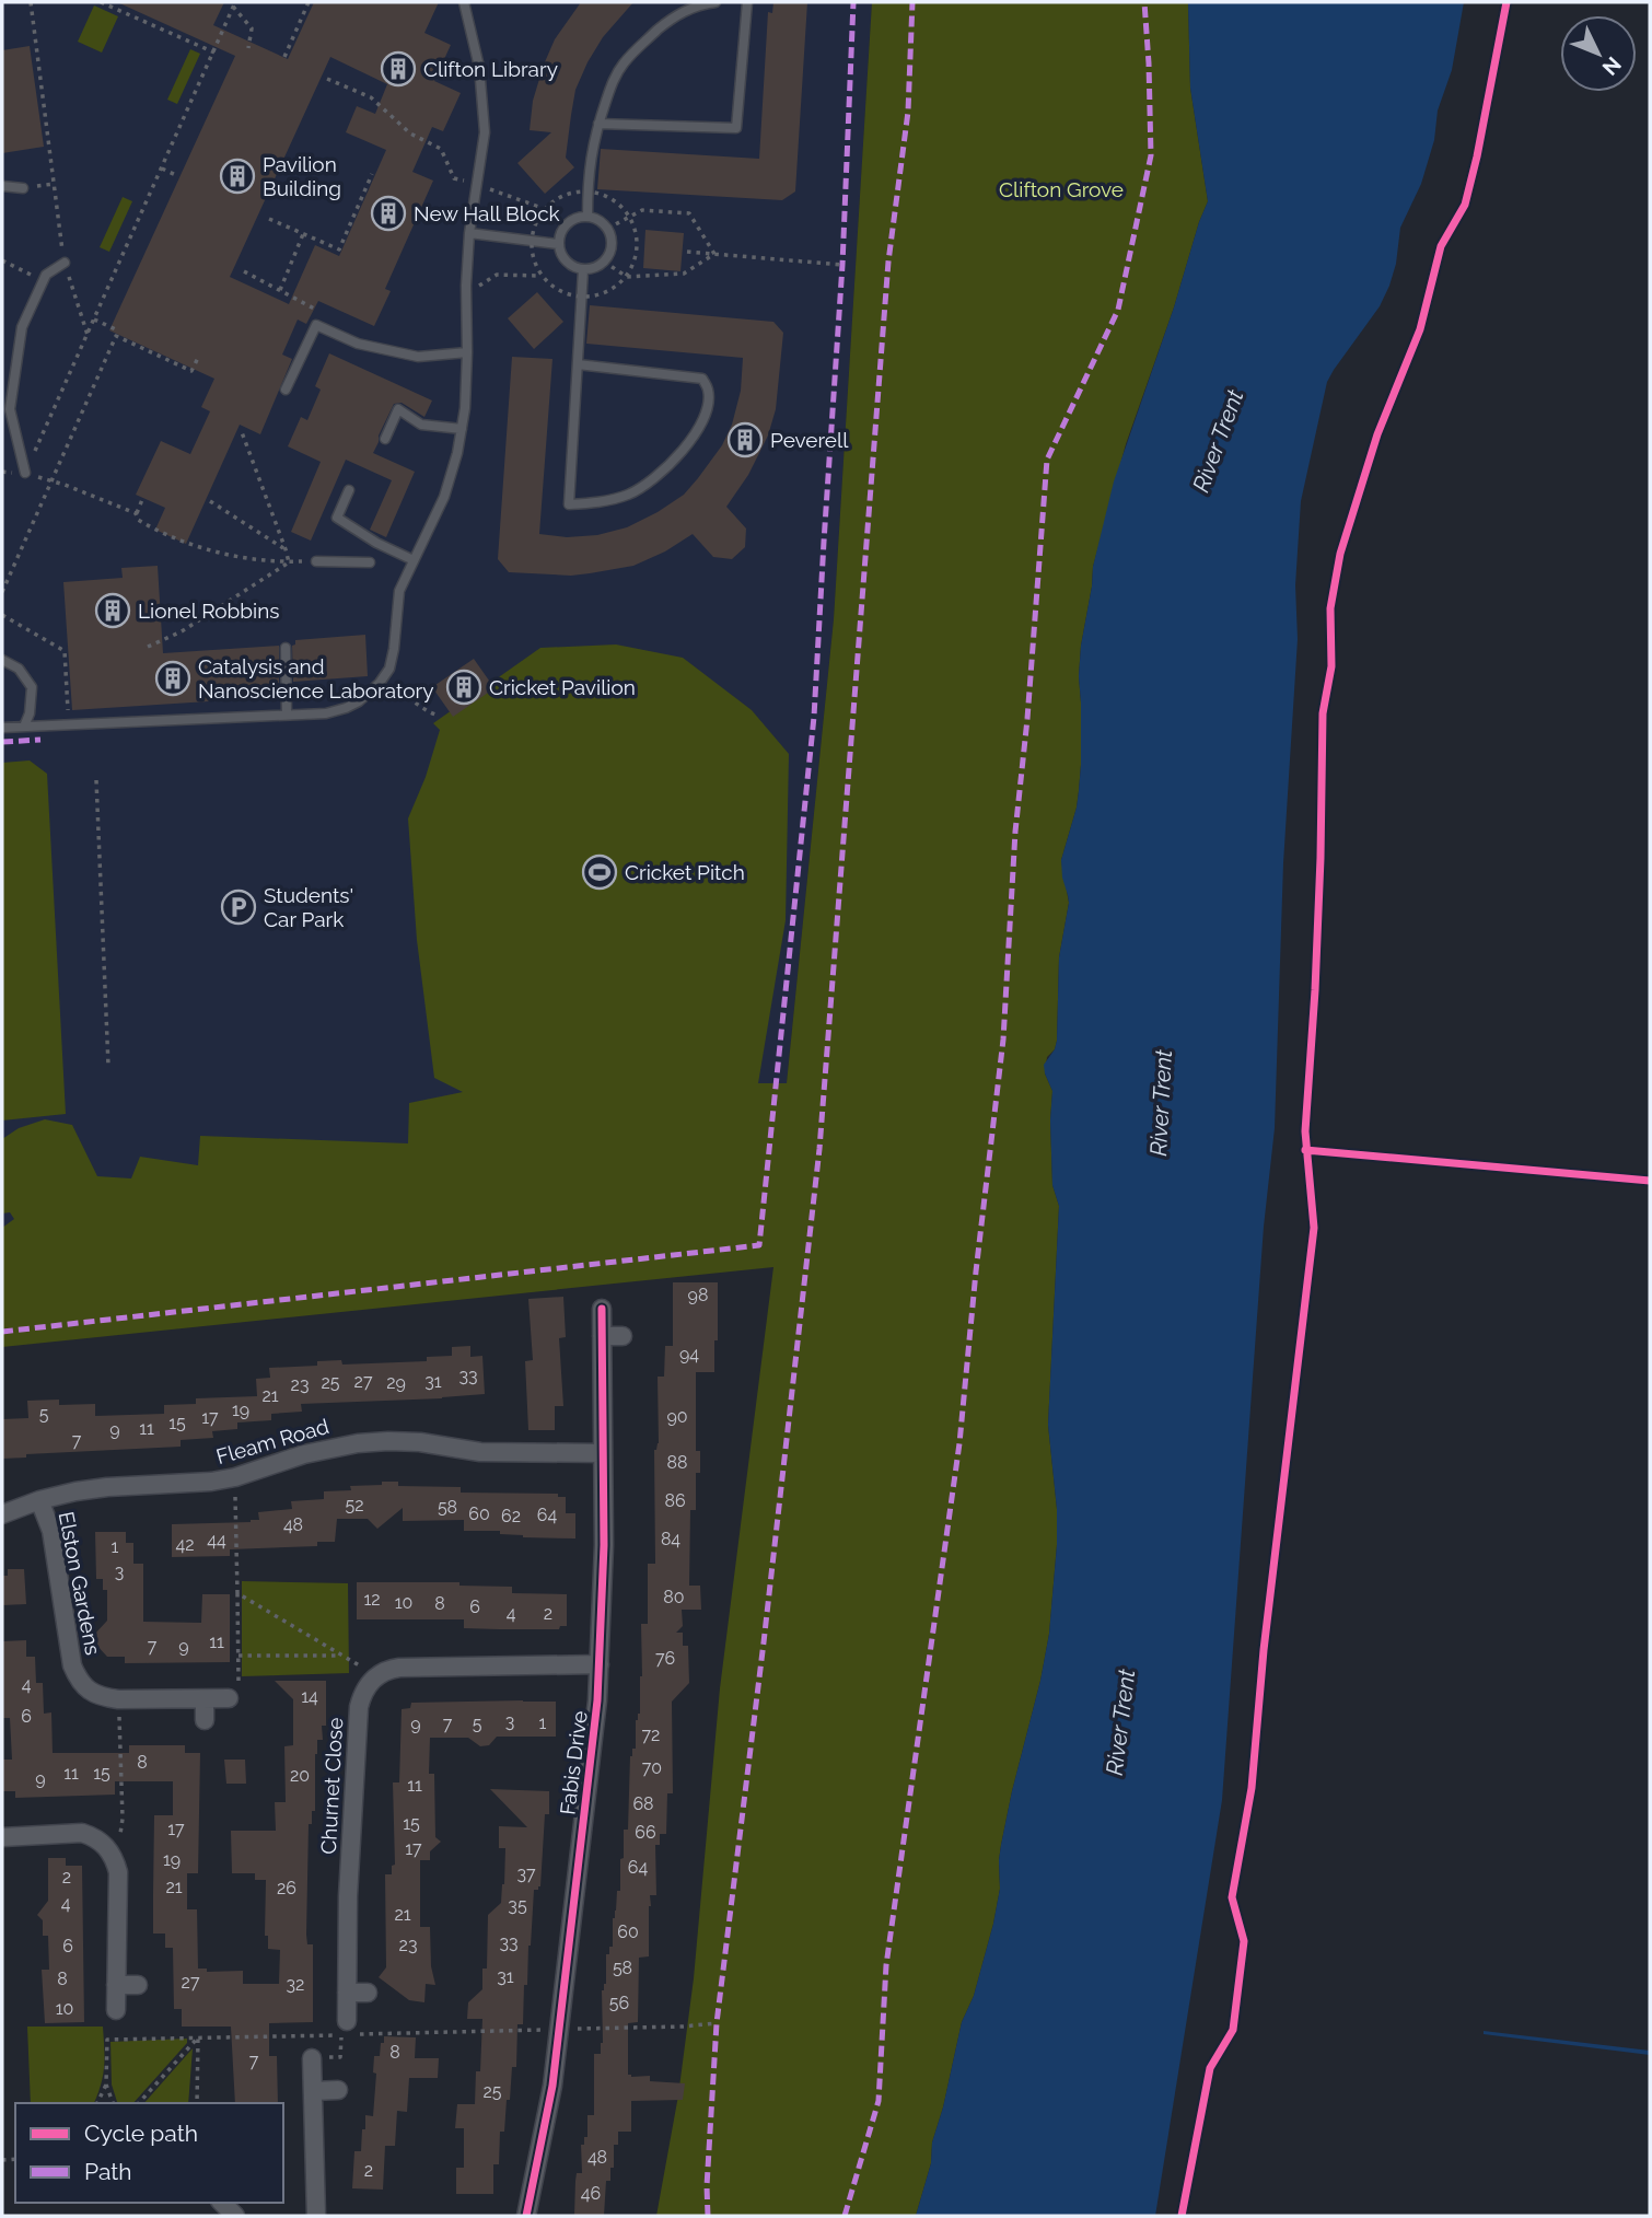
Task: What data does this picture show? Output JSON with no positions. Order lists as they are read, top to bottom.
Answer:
{
  "streets": {
    "street": [
      "Fleam Road",
      "Elston Gardens",
      "Fabis Drive",
      "Churnet Close"
    ]
  },
  "crossings": [
    ["Fleam Road", "Elston Gardens"],
    ["Fleam Road", "Fabis Drive"]
  ],
  "water": ["River Trent"],
  "parks": ["Clifton Grove"],
  "places": {
    "building": [
      "Clifton Library",
      "Pavilion Building",
      "New Hall Block",
      "Peverell",
      "Lionel Robbins",
      "Catalysis and Nanoscience Laboratory",
      "Cricket Pavilion"
    ],
    "sports": ["Cricket Pitch"],
    "parking": ["Students' Car Park"]
  },
  "house_numbers": [
    "98",
    "94",
    "33",
    "27",
    "31",
    "25",
    "29",
    "23",
    "21",
    "19",
    "5",
    "90",
    "17",
    "15",
    "11",
    "9",
    "7",
    "88",
    "86",
    "52",
    "58",
    "60",
    "64",
    "62",
    "48",
    "84",
    "44",
    "42",
    "1",
    "3",
    "80",
    "12",
    "10",
    "8",
    "6",
    "4",
    "2",
    "11",
    "7",
    "9",
    "76",
    "4",
    "14",
    "6",
    "3",
    "1",
    "9",
    "7",
    "5",
    "72",
    "8",
    "70",
    "11",
    "15",
    "20",
    "9",
    "11",
    "68",
    "15",
    "17",
    "66",
    "17",
    "19",
    "64",
    "37",
    "2",
    "21",
    "26",
    "4",
    "35",
    "21",
    "60",
    "33",
    "23",
    "6",
    "58",
    "31",
    "8",
    "27",
    "32",
    "56",
    "10",
    "8",
    "7",
    "25",
    "48",
    "2",
    "46"
  ],
  "legend": ["Cycle path", "Path"],
  "north": "bottom right"
}
